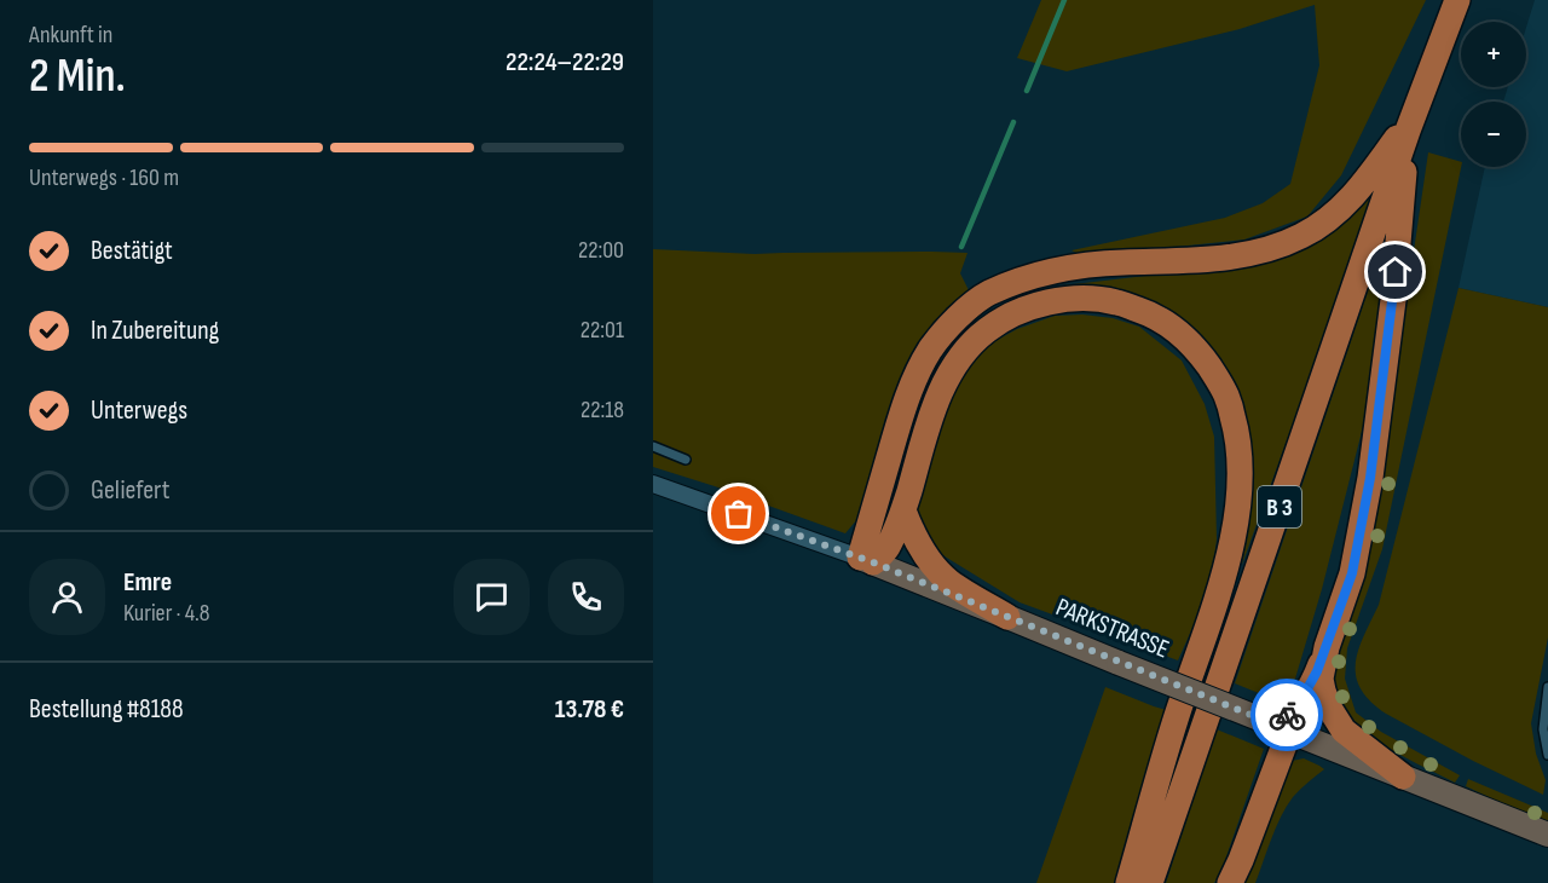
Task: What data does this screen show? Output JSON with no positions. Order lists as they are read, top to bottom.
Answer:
{
  "streets": {
    "main road": ["B 3"],
    "street": ["PARKSTRASSE"]
  },
  "page": {
    "heading": ["2 Min.", "Ankunft in", "22:24–22:29"],
    "panel": [
      "Emre",
      "Kurier · 4.8",
      "Bestellung #8188",
      "13.78 €"
    ],
    "map_buttons": ["+", "−"],
    "bar": "Unterwegs · 160 m",
    "list": [
      ["Bestätigt", "22:00"],
      ["In Zubereitung", "22:01"],
      ["Unterwegs", "22:18"],
      "Geliefert"
    ]
  }
}
